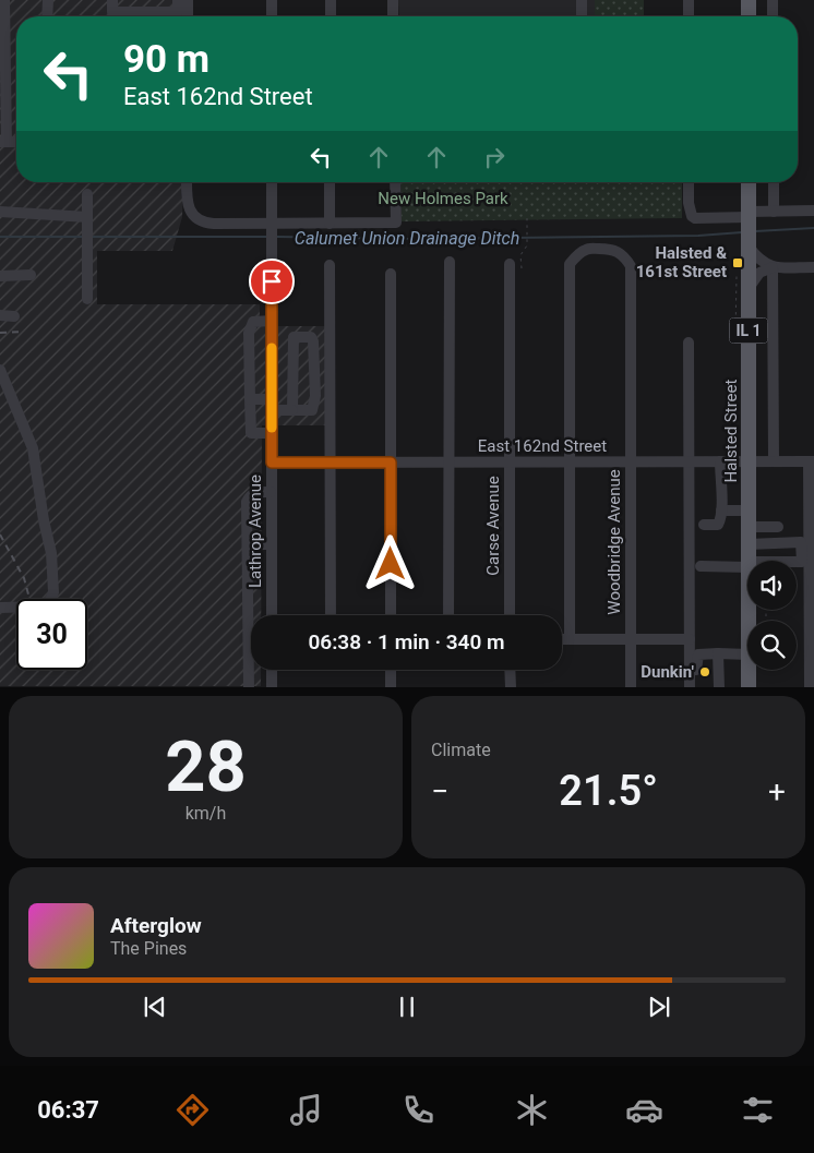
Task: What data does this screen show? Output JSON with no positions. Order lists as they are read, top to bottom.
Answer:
{
  "streets": {
    "main road": ["IL 1", "Halsted Street"],
    "street": [
      "East 162nd Street",
      "Carse Avenue",
      "Lathrop Avenue",
      "Woodbridge Avenue"
    ]
  },
  "crossings": [
    ["Halsted Street", "East 162nd Street"],
    ["East 162nd Street", "Carse Avenue"],
    ["East 162nd Street", "Lathrop Avenue"],
    ["East 162nd Street", "Woodbridge Avenue"]
  ],
  "water": ["Calumet Union Drainage Ditch"],
  "parks": ["New Holmes Park"],
  "places": {
    "transit": ["Halsted & 161st Street"],
    "other": ["Dunkin'"]
  },
  "page": {
    "turn": ["90 m", "East 162nd Street"],
    "limit": "30",
    "trip": "06:38 · 1 min · 340 m",
    "tile": [
      ["28", "km/h"],
      "Climate"
    ],
    "heat": ["−", "21.5°", "+"],
    "song": ["Afterglow", "The Pines"],
    "tabs": "06:37"
  }
}
